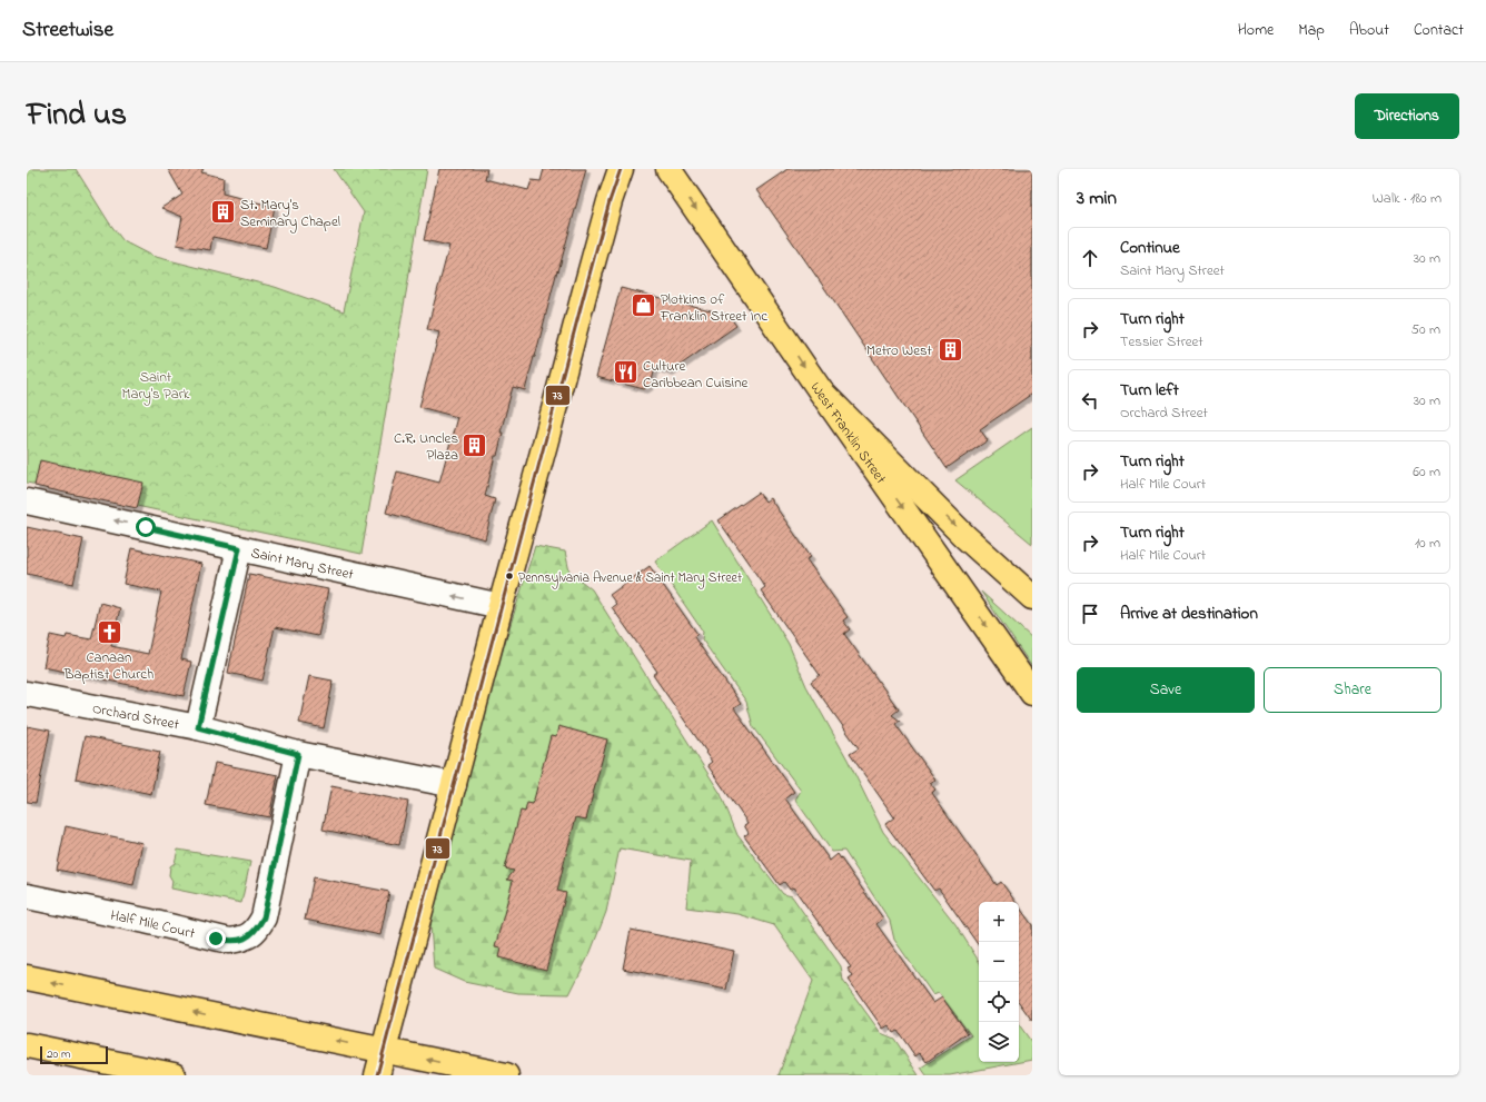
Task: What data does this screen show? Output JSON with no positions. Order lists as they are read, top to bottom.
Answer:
{
  "streets": {
    "main road": ["West Franklin Street"],
    "street": ["Saint Mary Street", "Orchard Street", "Half Mile Court"]
  },
  "crossings": [
    ["Orchard Street", "Half Mile Court"]
  ],
  "one_way": ["Saint Mary Street"],
  "parks": ["Saint Mary's Park"],
  "places": {
    "building": ["St. Mary's Seminary Chapel", "Metro West", "C.R. Uncles Plaza"],
    "shop": ["Plotkins of Franklin Street Inc"],
    "restaurant": ["Culture Caribbean Cuisine"],
    "other": ["Pennsylvania Avenue & Saint Mary Street"],
    "church": ["Canaan Baptist Church"]
  },
  "lines": ["transit line 73"],
  "scale_bar": "20 m",
  "page": {
    "header": "Streetwise",
    "nav": [
      "Home",
      "Map",
      "About",
      "Contact"
    ],
    "title": "Find us",
    "buttons": [
      "Directions",
      ["Save", "Share"]
    ],
    "heading": ["3 min", "Walk · 180 m"],
    "list": [
      ["Continue", "Saint Mary Street", "30 m"],
      ["Turn right", "Tessier Street", "50 m"],
      ["Turn left", "Orchard Street", "30 m"],
      ["Turn right", "Half Mile Court", "60 m"],
      ["Turn right", "Half Mile Court", "10 m"],
      "Arrive at destination"
    ],
    "map_buttons": ["+", "−"],
    "scale": "20 m"
  }
}
